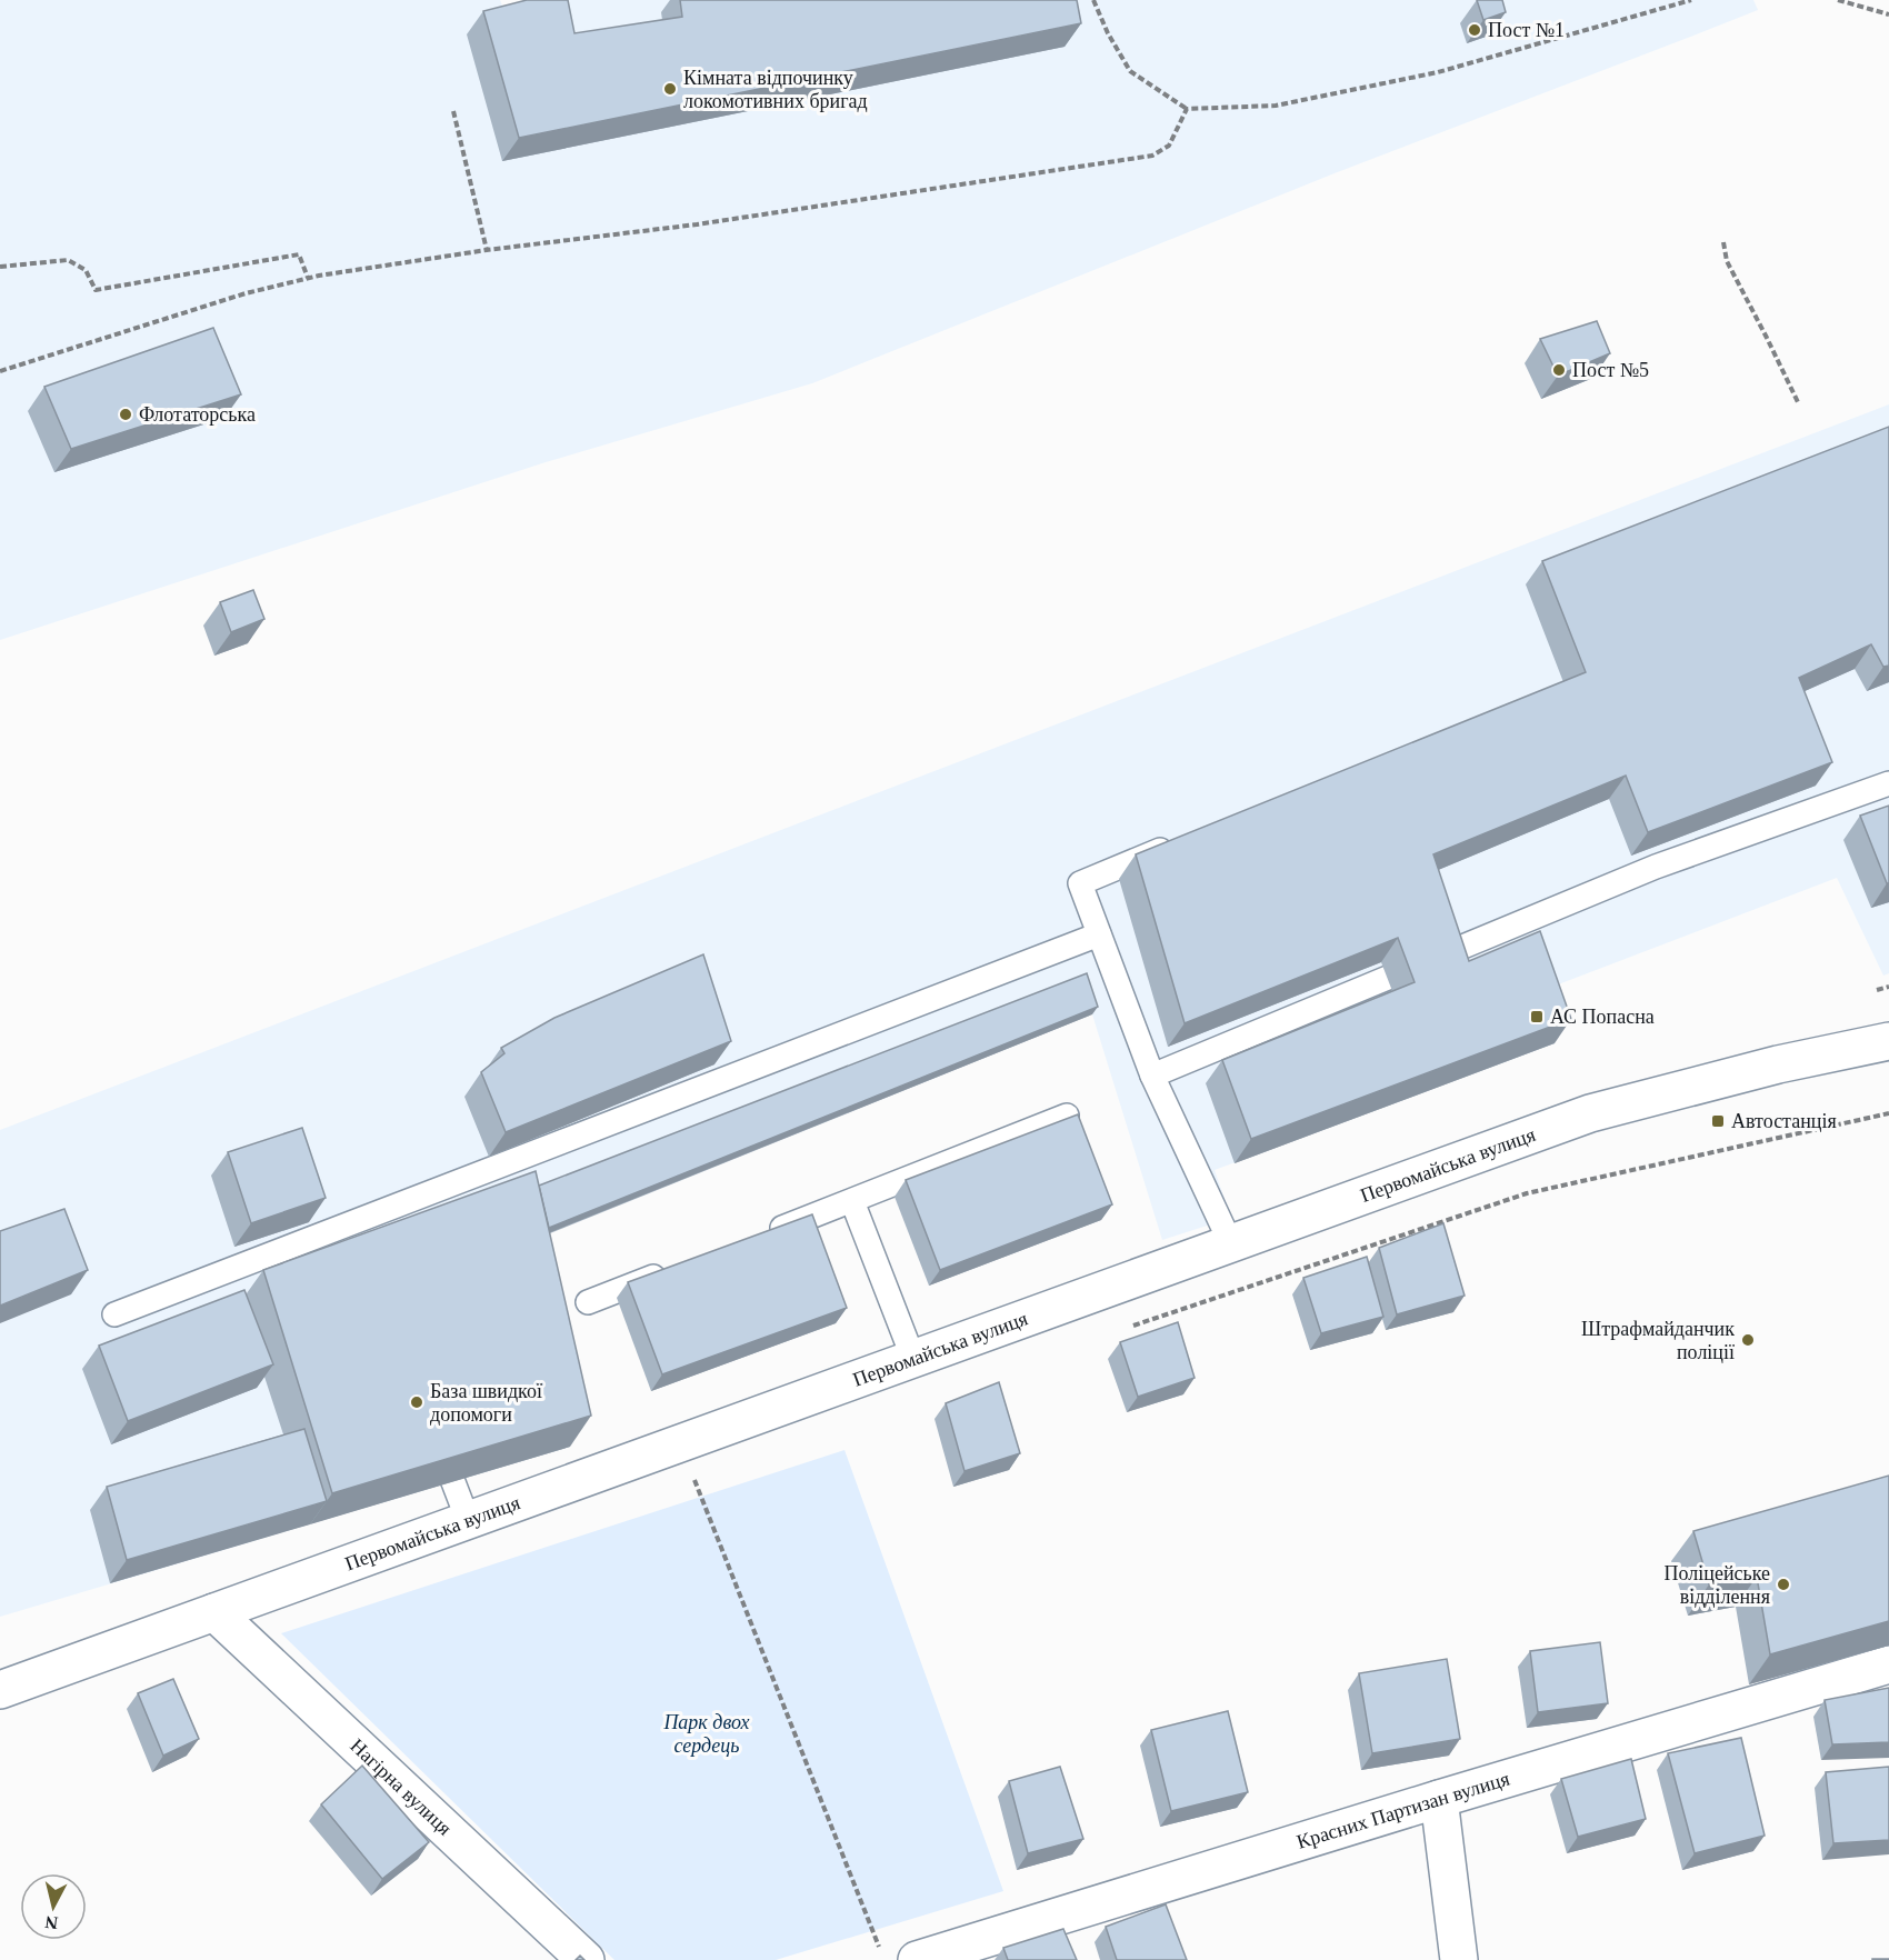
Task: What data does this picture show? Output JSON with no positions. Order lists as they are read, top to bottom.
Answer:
{
  "streets": {
    "street": ["Первомайська вулиця", "Нагірна вулиця", "Красних Партизан вулиця"]
  },
  "crossings": [
    ["Первомайська вулиця", "Нагірна вулиця"]
  ],
  "parks": ["Парк двох сердець"],
  "places": {
    "other": [
      "Пост №1",
      "Кімната відпочинку локомотивних бригад",
      "Пост №5",
      "Флотаторська",
      "Штрафмайданчик поліції",
      "База швидкої допомоги",
      "Поліцейське відділення"
    ],
    "transit": ["АС Попасна", "Автостанція"]
  },
  "north": "bottom"
}
